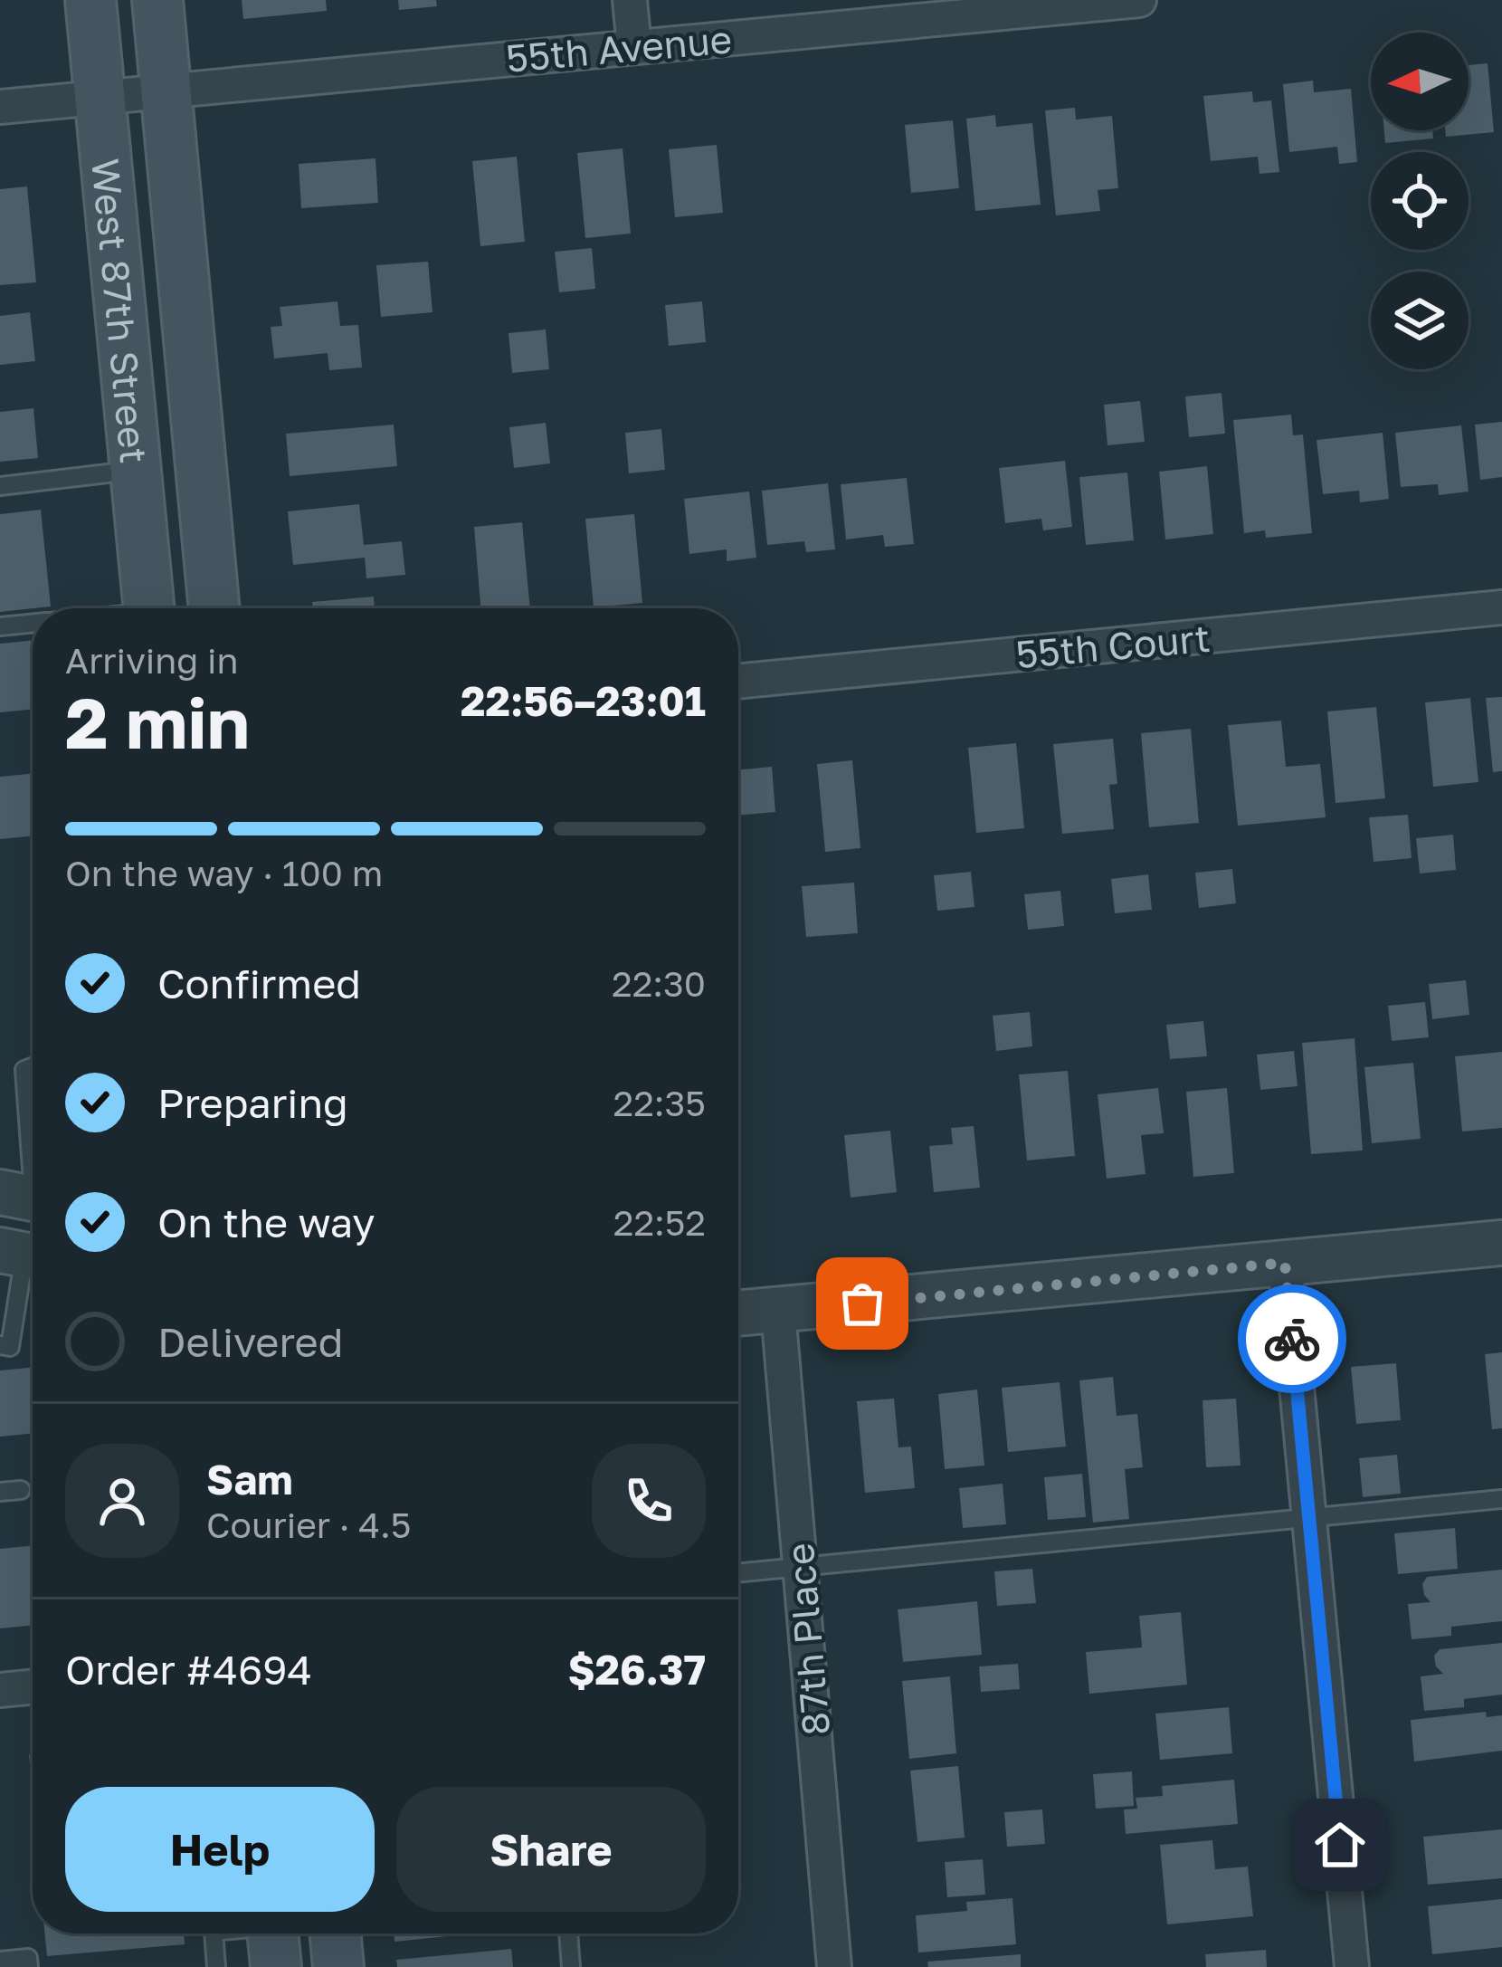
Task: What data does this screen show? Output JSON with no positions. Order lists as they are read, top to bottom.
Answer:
{
  "streets": {
    "main road": ["West 87th Street"],
    "street": ["55th Avenue", "55th Court", "87th Place"]
  },
  "crossings": [
    ["55th Avenue", "West 87th Street"]
  ],
  "north": "left",
  "page": {
    "heading": ["2 min", "Arriving in", "22:56–23:01"],
    "panel": [
      "Sam",
      "Courier · 4.5",
      "Order #4694",
      "$26.37"
    ],
    "bar": "On the way · 100 m",
    "list": [
      ["Confirmed", "22:30"],
      ["Preparing", "22:35"],
      ["On the way", "22:52"],
      "Delivered"
    ],
    "buttons": ["Help", "Share"]
  }
}
